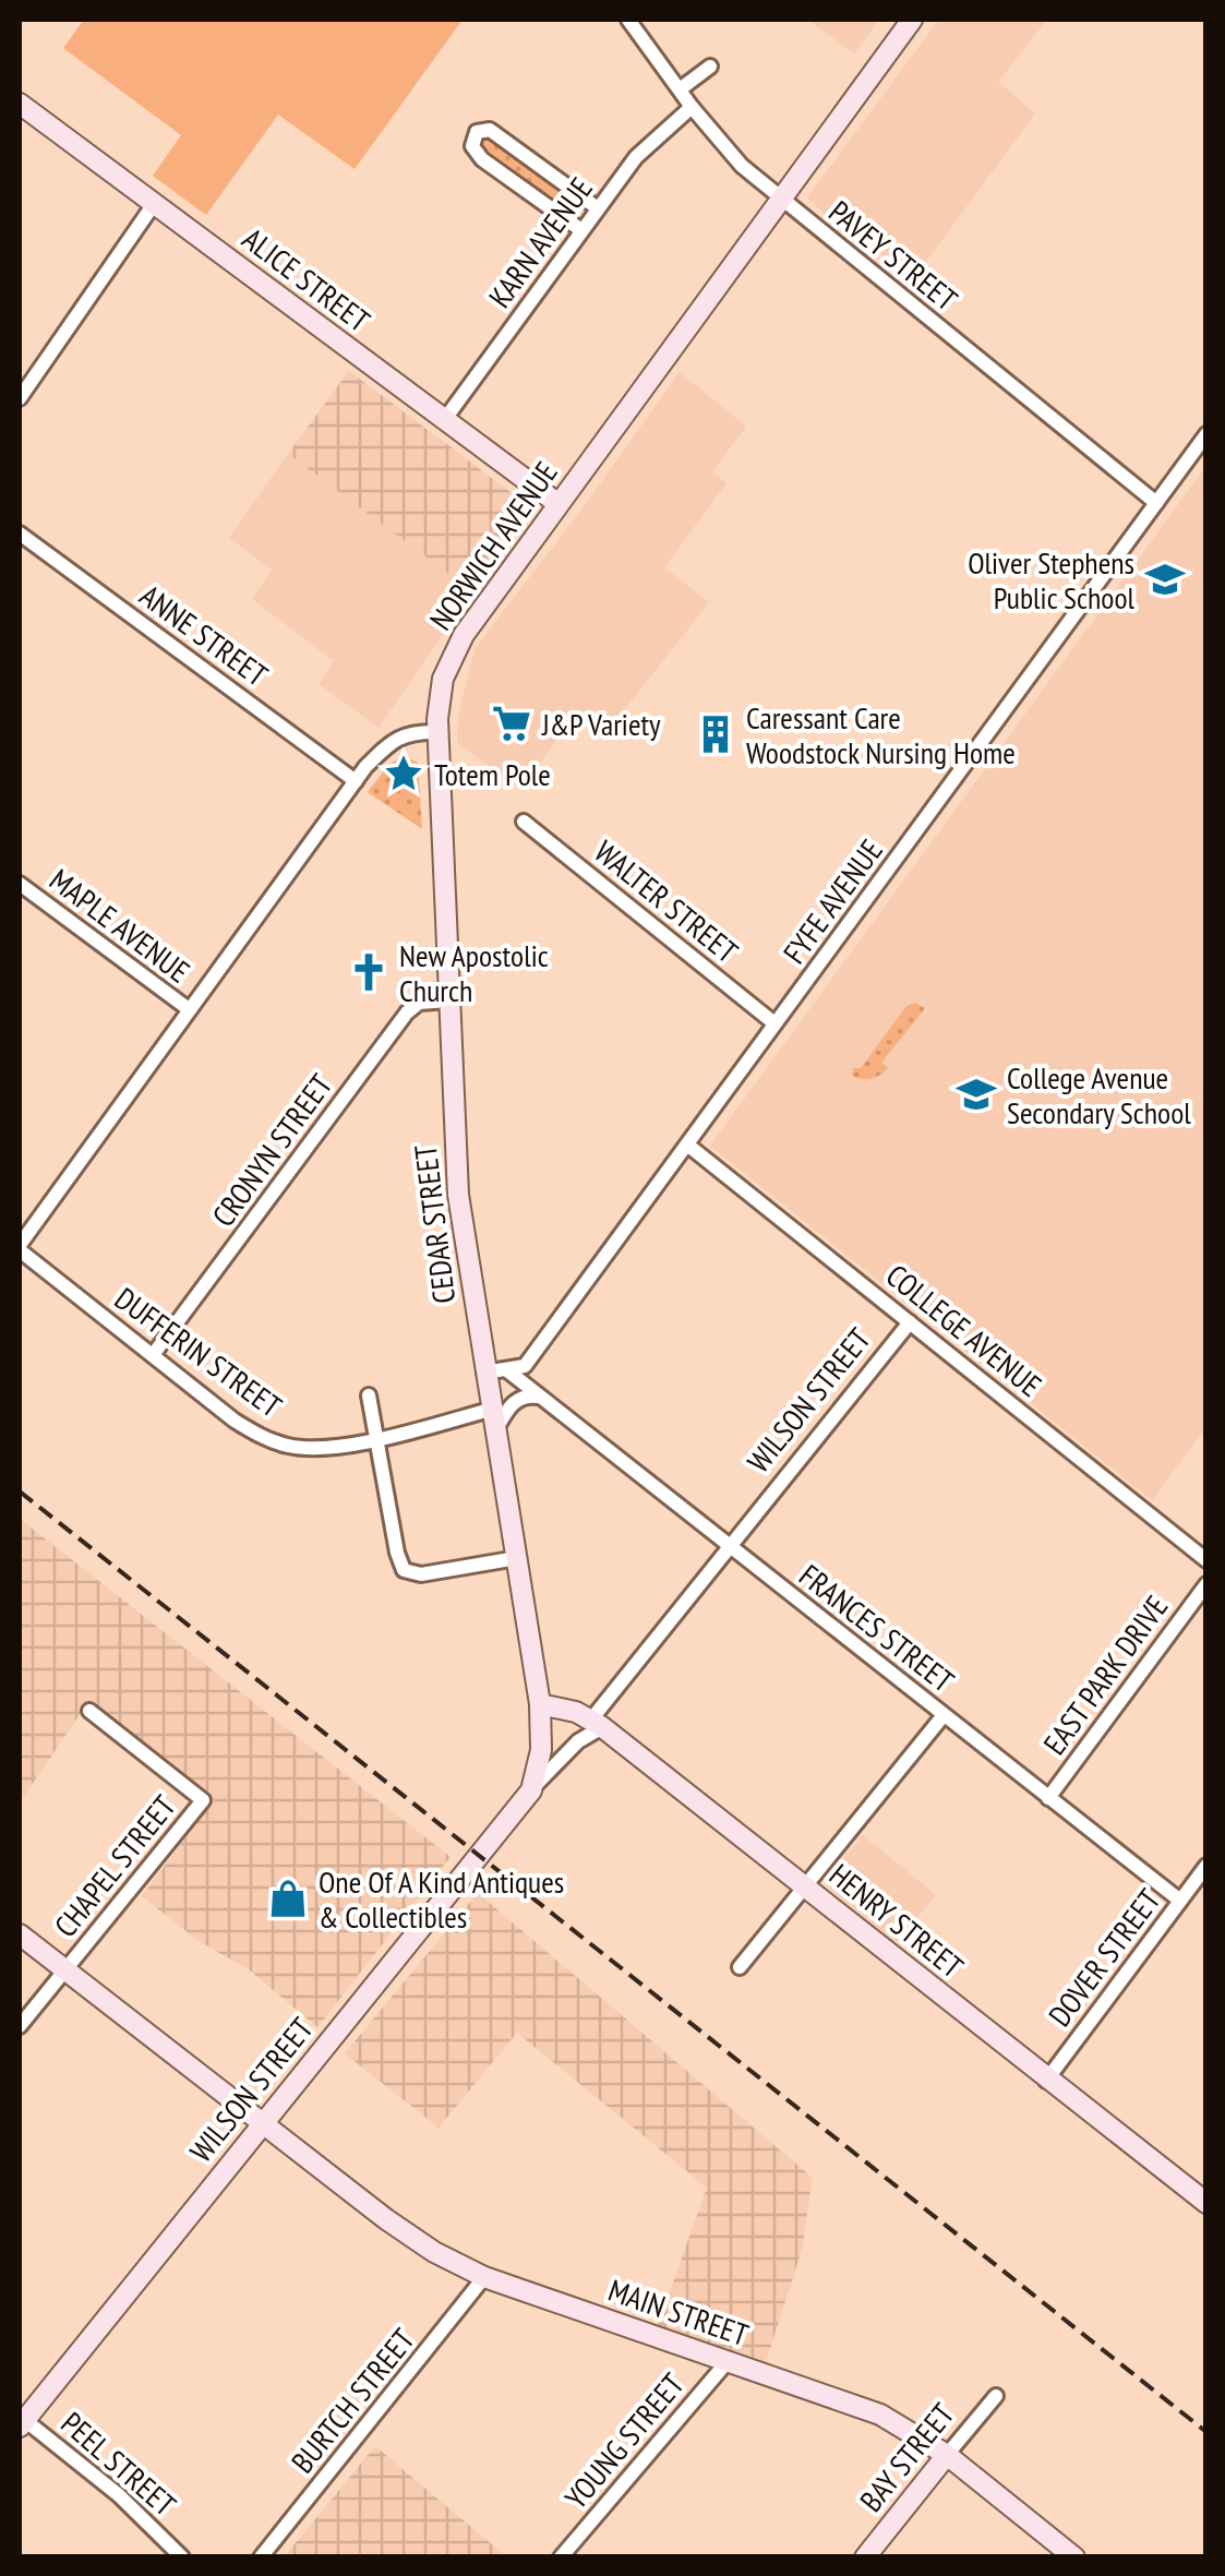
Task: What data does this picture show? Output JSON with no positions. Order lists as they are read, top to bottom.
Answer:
{
  "streets": {
    "main road": [
      "ALICE STREET",
      "NORWICH AVENUE",
      "CEDAR STREET",
      "WILSON STREET",
      "HENRY STREET",
      "MAIN STREET",
      "BAY STREET"
    ],
    "street": [
      "KARN AVENUE",
      "PAVEY STREET",
      "ANNE STREET",
      "WALTER STREET",
      "FYFE AVENUE",
      "MAPLE AVENUE",
      "CRONYN STREET",
      "COLLEGE AVENUE",
      "DUFFERIN STREET",
      "FRANCES STREET",
      "EAST PARK DRIVE",
      "CHAPEL STREET",
      "DOVER STREET",
      "BURTCH STREET",
      "YOUNG STREET",
      "PEEL STREET"
    ]
  },
  "crossings": [
    ["KARN AVENUE", "PAVEY STREET"],
    ["KARN AVENUE", "ALICE STREET"],
    ["PAVEY STREET", "NORWICH AVENUE"],
    ["PAVEY STREET", "FYFE AVENUE"],
    ["ALICE STREET", "NORWICH AVENUE"],
    ["NORWICH AVENUE", "CEDAR STREET"],
    ["WALTER STREET", "FYFE AVENUE"],
    ["FYFE AVENUE", "COLLEGE AVENUE"],
    ["FYFE AVENUE", "FRANCES STREET"],
    ["CRONYN STREET", "CEDAR STREET"],
    ["CRONYN STREET", "DUFFERIN STREET"],
    ["CEDAR STREET", "DUFFERIN STREET"],
    ["CEDAR STREET", "WILSON STREET"],
    ["CEDAR STREET", "HENRY STREET"],
    ["COLLEGE AVENUE", "WILSON STREET"],
    ["WILSON STREET", "FRANCES STREET"],
    ["WILSON STREET", "HENRY STREET"],
    ["WILSON STREET", "MAIN STREET"],
    ["WILSON STREET", "PEEL STREET"],
    ["FRANCES STREET", "EAST PARK DRIVE"],
    ["FRANCES STREET", "DOVER STREET"],
    ["CHAPEL STREET", "MAIN STREET"],
    ["HENRY STREET", "DOVER STREET"],
    ["MAIN STREET", "BURTCH STREET"],
    ["MAIN STREET", "YOUNG STREET"],
    ["MAIN STREET", "BAY STREET"]
  ],
  "places": {
    "school or university": ["Oliver Stephens Public School", "College Avenue Secondary School"],
    "supermarket": ["J&P Variety"],
    "building": ["Caressant Care Woodstock Nursing Home"],
    "place": ["Totem Pole"],
    "church": ["New Apostolic Church"],
    "shop": ["One Of A Kind Antiques & Collectibles"]
  }
}
